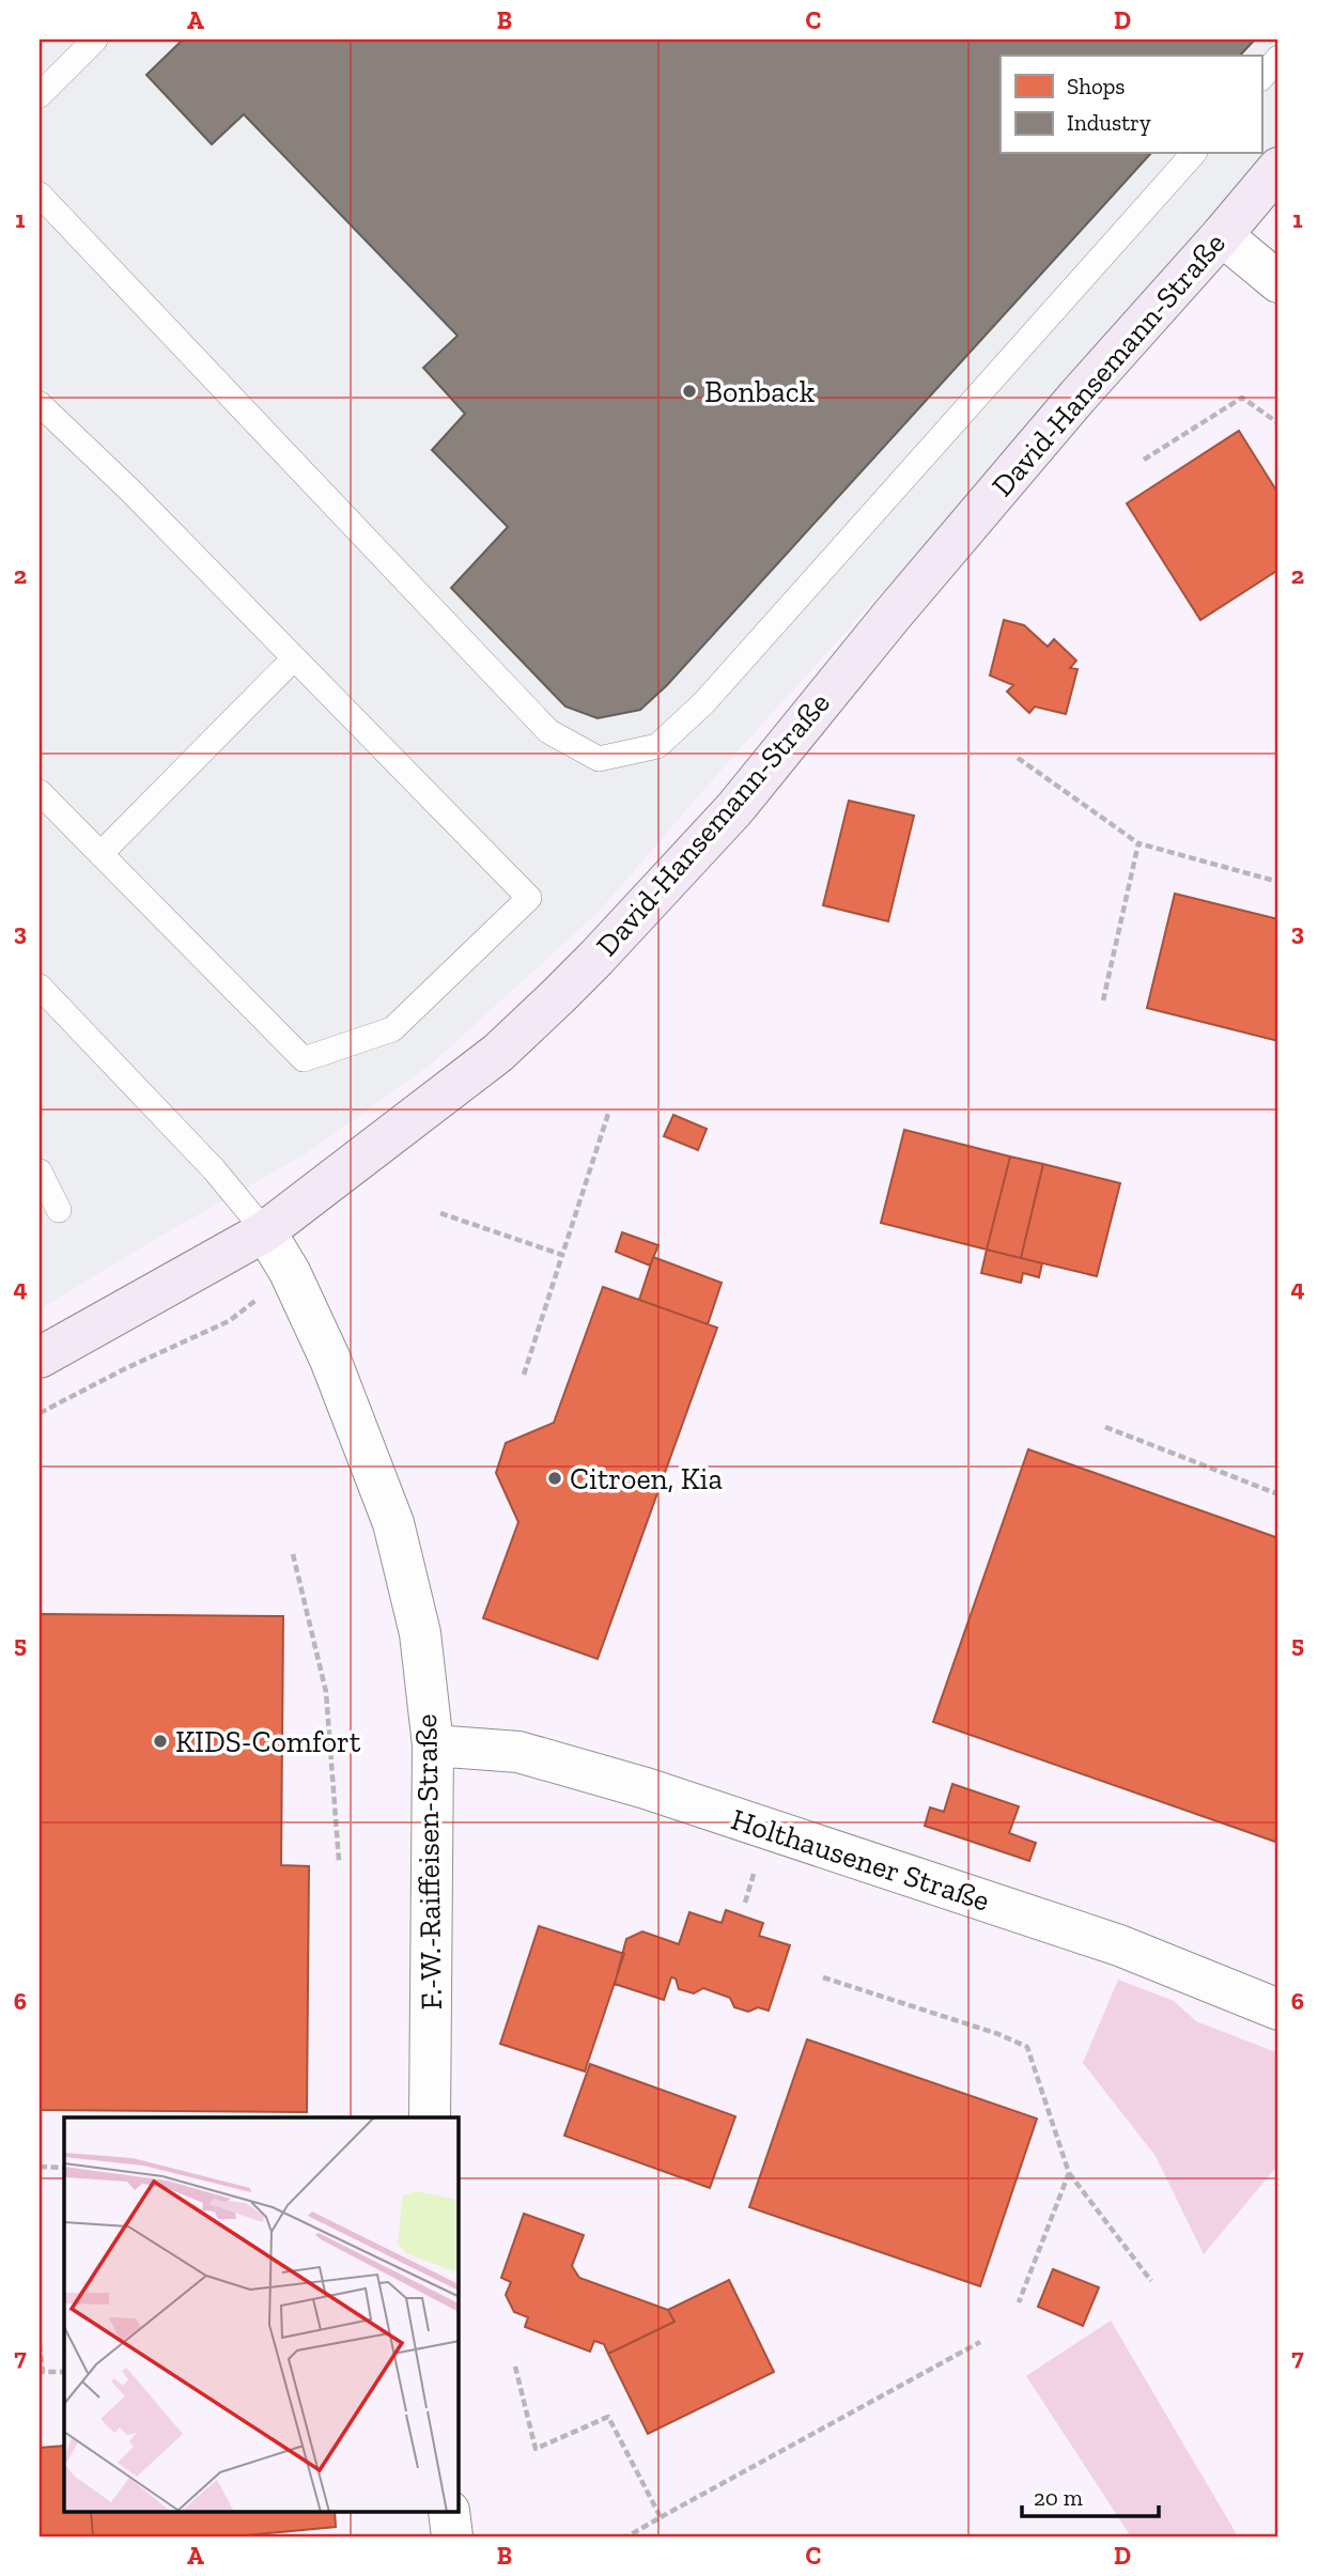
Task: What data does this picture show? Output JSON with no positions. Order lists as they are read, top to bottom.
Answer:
{
  "streets": {
    "street": ["David-Hansemann-Straße", "Holthausener Straße", "F.-W.-Raiffeisen-Straße"]
  },
  "crossings": [
    ["David-Hansemann-Straße", "F.-W.-Raiffeisen-Straße"],
    ["Holthausener Straße", "F.-W.-Raiffeisen-Straße"]
  ],
  "places": ["Bonback", "Citroen, Kia", "KIDS-Comfort"],
  "legend": ["Shops", "Industry"],
  "scale_bar": "20 m",
  "grid": {
    "columns": [
      "A",
      "B",
      "C",
      "D"
    ],
    "rows": [
      "1",
      "2",
      "3",
      "4",
      "5",
      "6",
      "7"
    ]
  }
}
